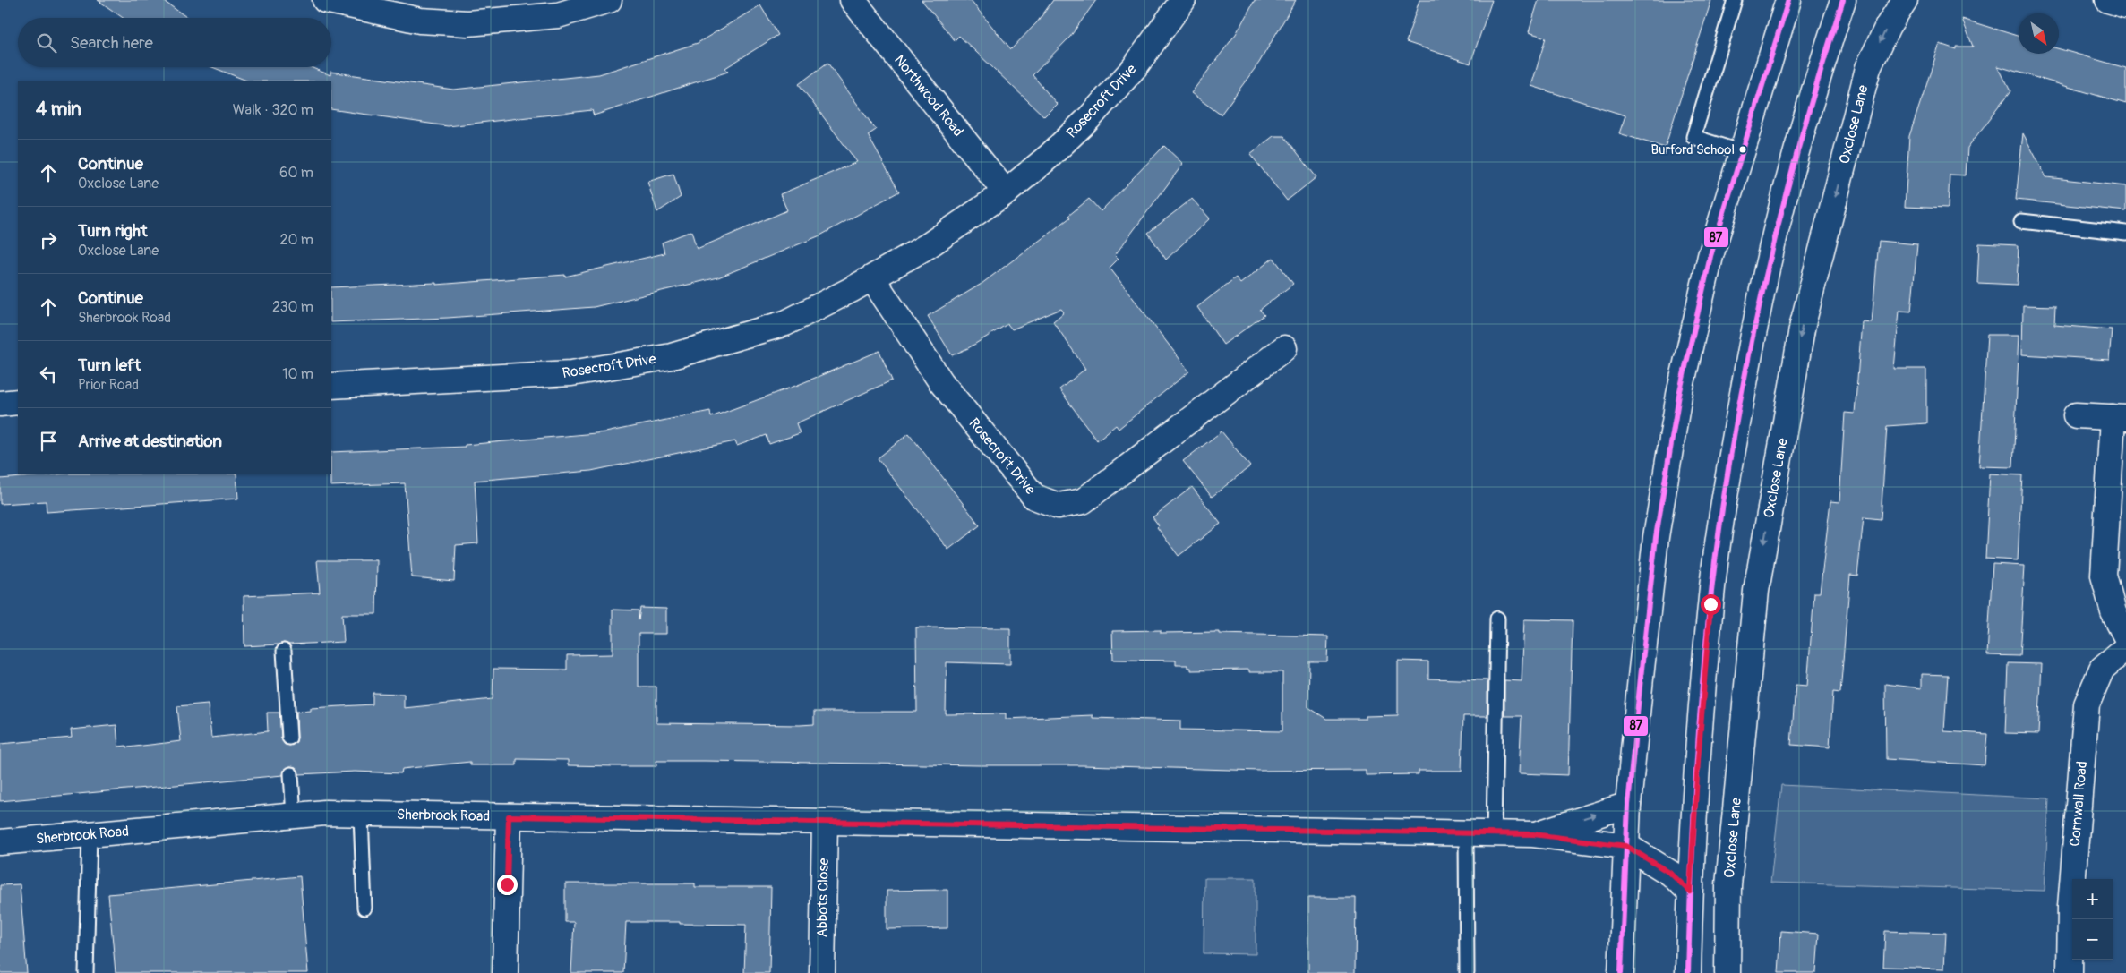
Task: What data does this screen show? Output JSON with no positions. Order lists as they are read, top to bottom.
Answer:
{
  "streets": {
    "street": [
      "Northwood Road",
      "Rosecroft Drive",
      "Oxclose Lane",
      "Cornwall Road",
      "Sherbrook Road",
      "Abbots Close"
    ]
  },
  "crossings": [
    ["Northwood Road", "Rosecroft Drive"],
    ["Sherbrook Road", "Abbots Close"]
  ],
  "places": ["Burford School"],
  "lines": ["transit line 87"],
  "north": "bottom right",
  "page": {
    "search": "Search here",
    "heading": ["4 min", "Walk · 320 m"],
    "list": [
      ["Continue", "Oxclose Lane", "60 m"],
      ["Turn right", "Oxclose Lane", "20 m"],
      ["Continue", "Sherbrook Road", "230 m"],
      ["Turn left", "Prior Road", "10 m"],
      "Arrive at destination"
    ],
    "map_buttons": ["+", "−"]
  }
}
